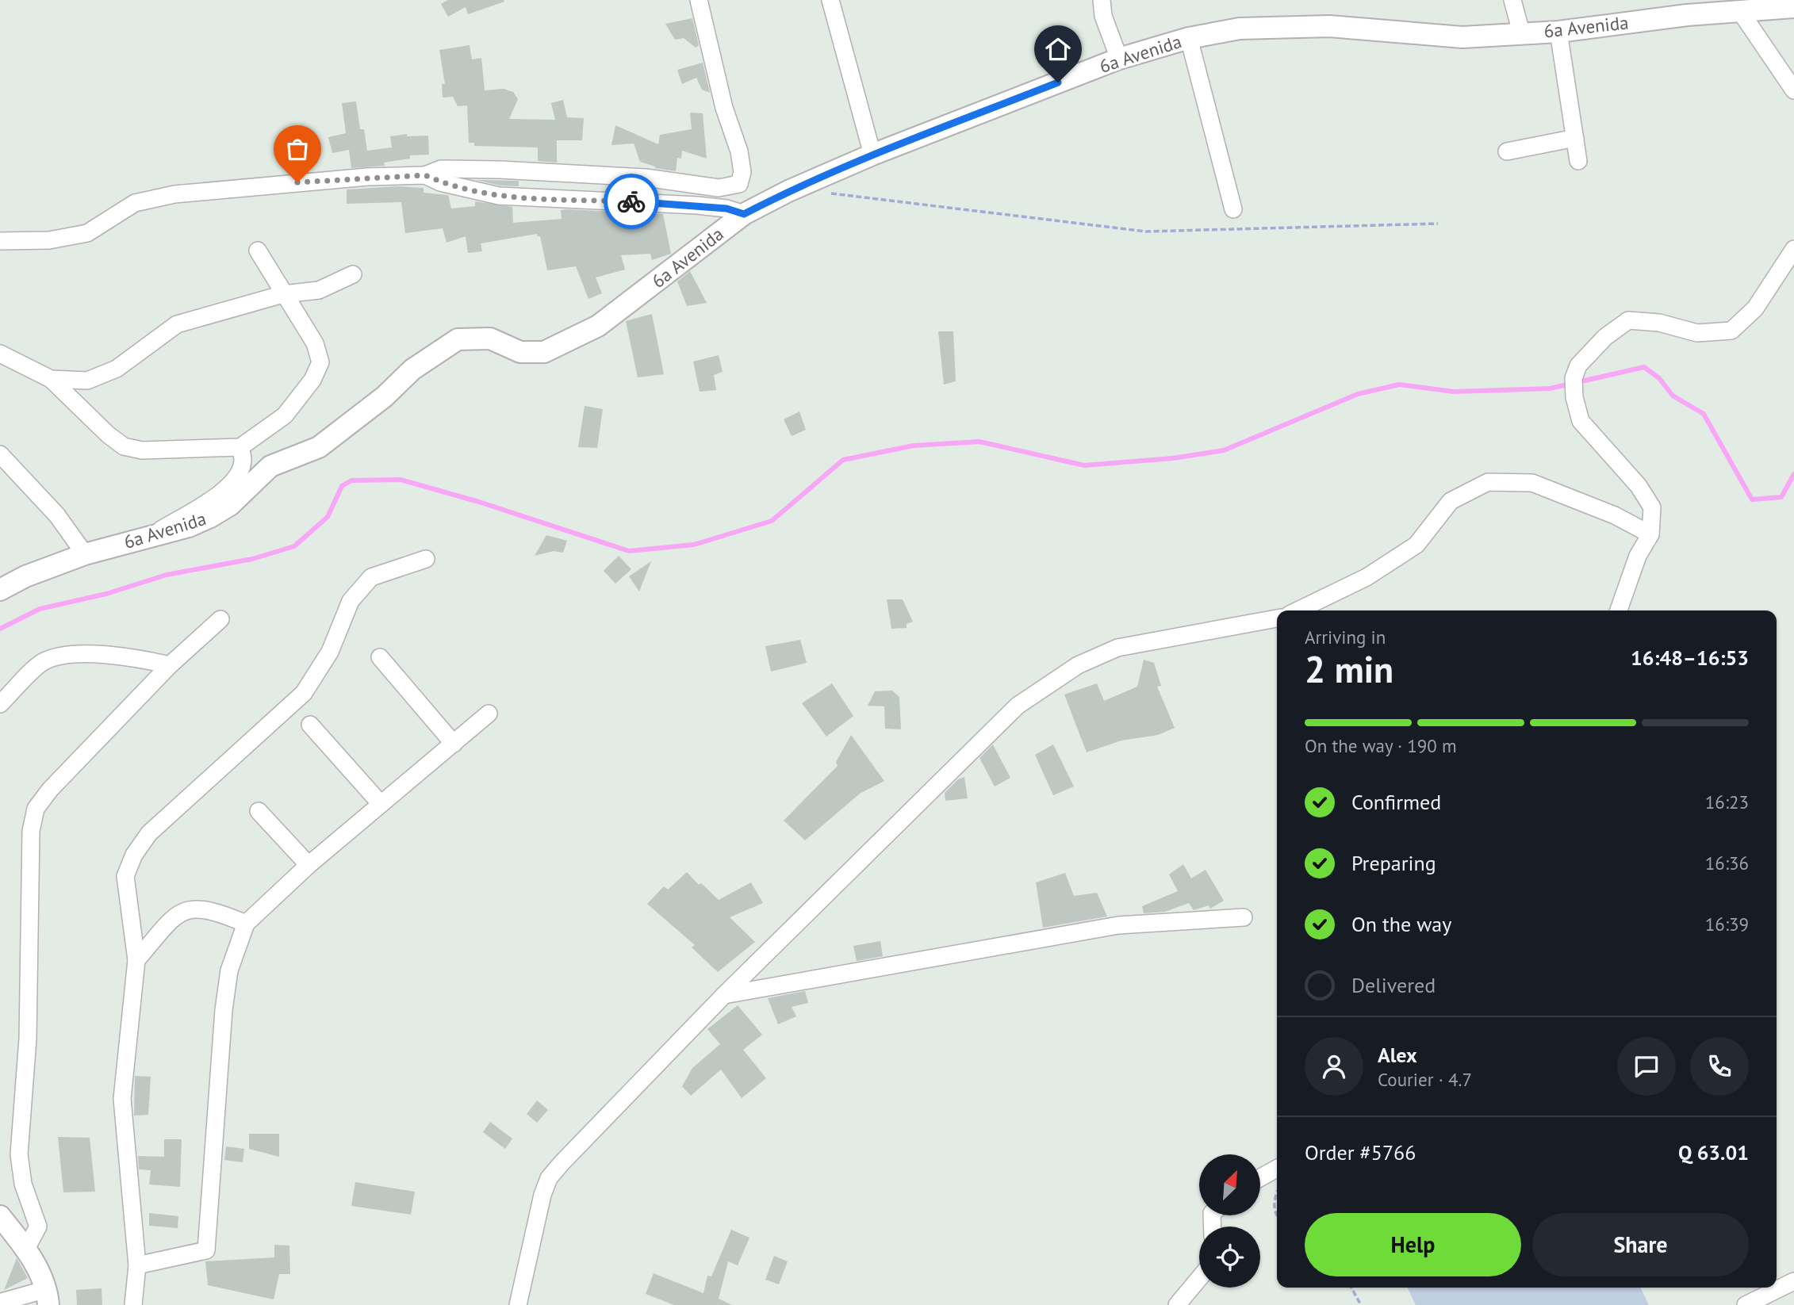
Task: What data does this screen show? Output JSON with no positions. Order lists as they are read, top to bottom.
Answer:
{
  "streets": {
    "street": ["6a Avenida"]
  },
  "north": "top right",
  "page": {
    "heading": ["2 min", "Arriving in", "16:48–16:53"],
    "panel": [
      "Alex",
      "Courier · 4.7",
      "Order #5766",
      "Q 63.01"
    ],
    "bar": "On the way · 190 m",
    "list": [
      ["Confirmed", "16:23"],
      ["Preparing", "16:36"],
      ["On the way", "16:39"],
      "Delivered"
    ],
    "buttons": ["Help", "Share"]
  }
}
